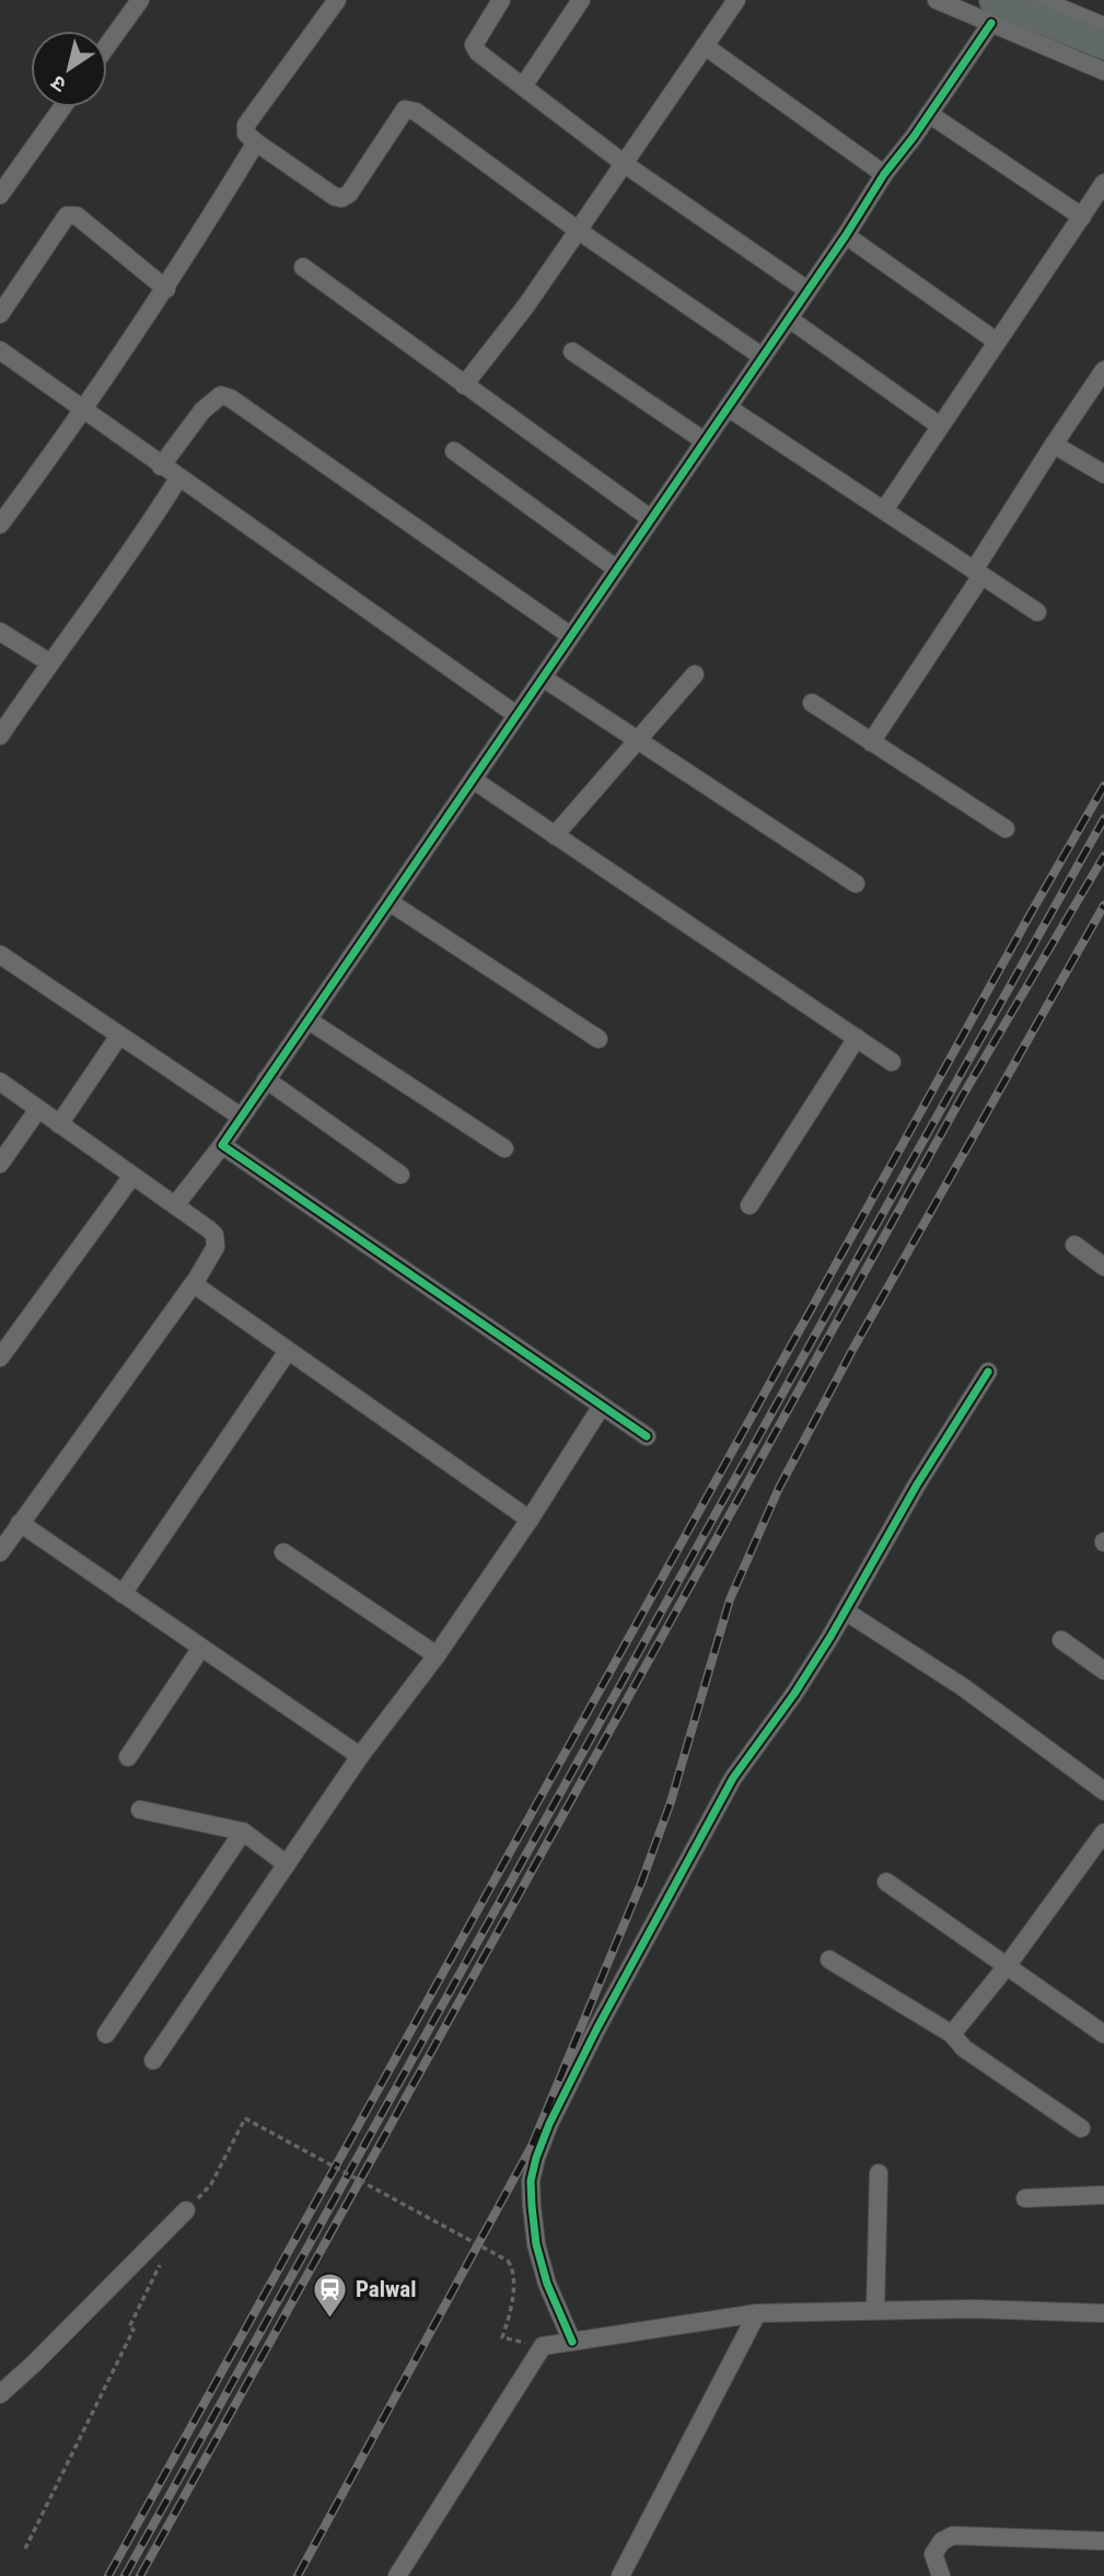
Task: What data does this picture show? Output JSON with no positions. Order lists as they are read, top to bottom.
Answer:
{
  "places": {
    "station": ["Palwal"]
  },
  "north": "bottom left"
}
